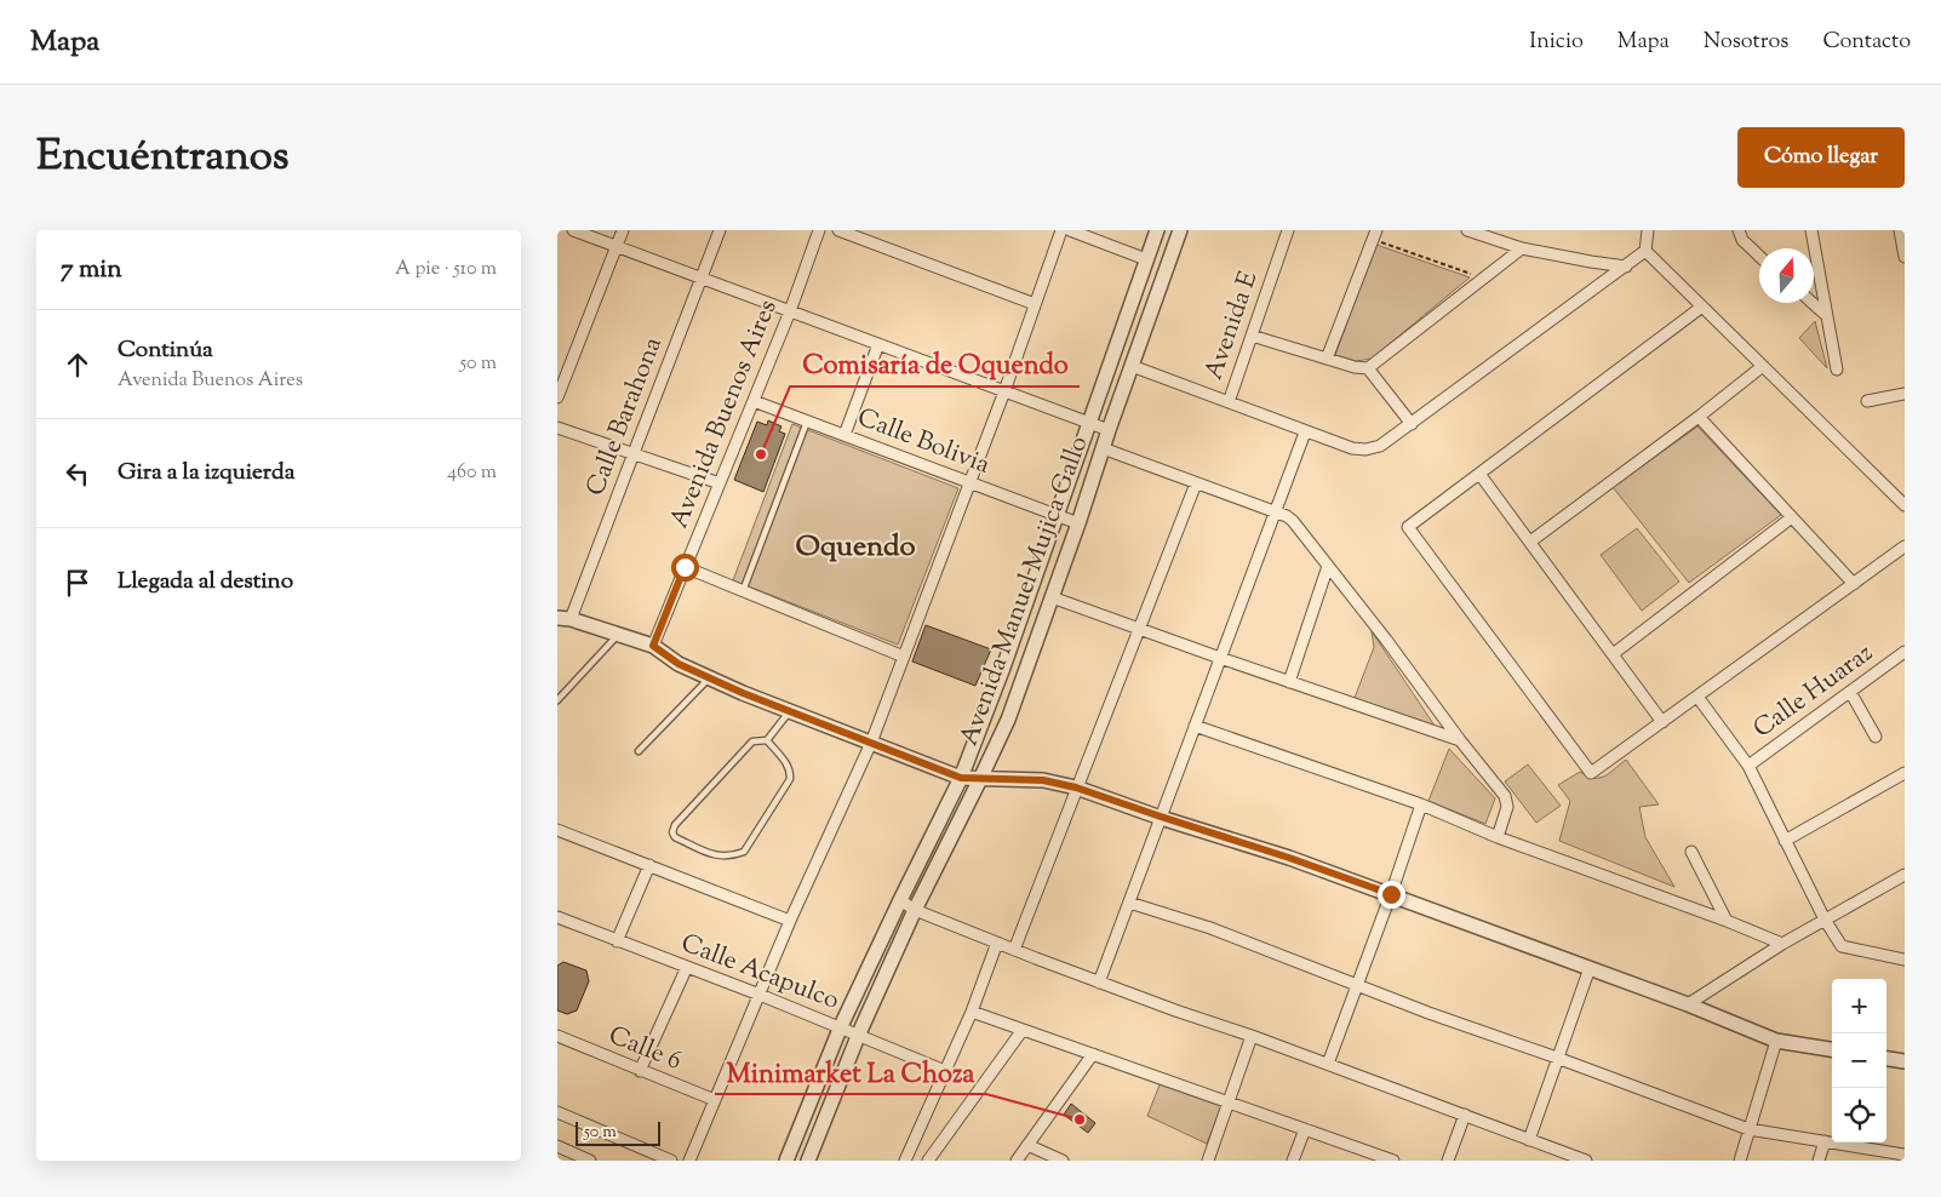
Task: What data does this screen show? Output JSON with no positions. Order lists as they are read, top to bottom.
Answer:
{
  "streets": {
    "street": [
      "Avenida E",
      "Avenida Buenos Aires",
      "Calle Barahona",
      "Calle Bolivia",
      "Avenida Manuel Mujica Gallo",
      "Calle Huaraz",
      "Calle Acapulco",
      "Calle 6"
    ]
  },
  "crossings": [
    ["Avenida Buenos Aires", "Calle Bolivia"],
    ["Calle Bolivia", "Avenida Manuel Mujica Gallo"],
    ["Avenida Manuel Mujica Gallo", "Calle Acapulco"]
  ],
  "districts": ["Oquendo"],
  "places": ["Comisaría de Oquendo", "Minimarket La Choza"],
  "scale_bar": "50 m",
  "north": "top",
  "page": {
    "header": "Mapa",
    "nav": [
      "Inicio",
      "Mapa",
      "Nosotros",
      "Contacto"
    ],
    "title": "Encuéntranos",
    "buttons": "Cómo llegar",
    "heading": ["7 min", "A pie · 510 m"],
    "list": [
      ["Continúa", "Avenida Buenos Aires", "50 m"],
      ["Gira a la izquierda", "460 m"],
      "Llegada al destino"
    ],
    "map_buttons": ["+", "−"],
    "scale": "50 m"
  }
}
